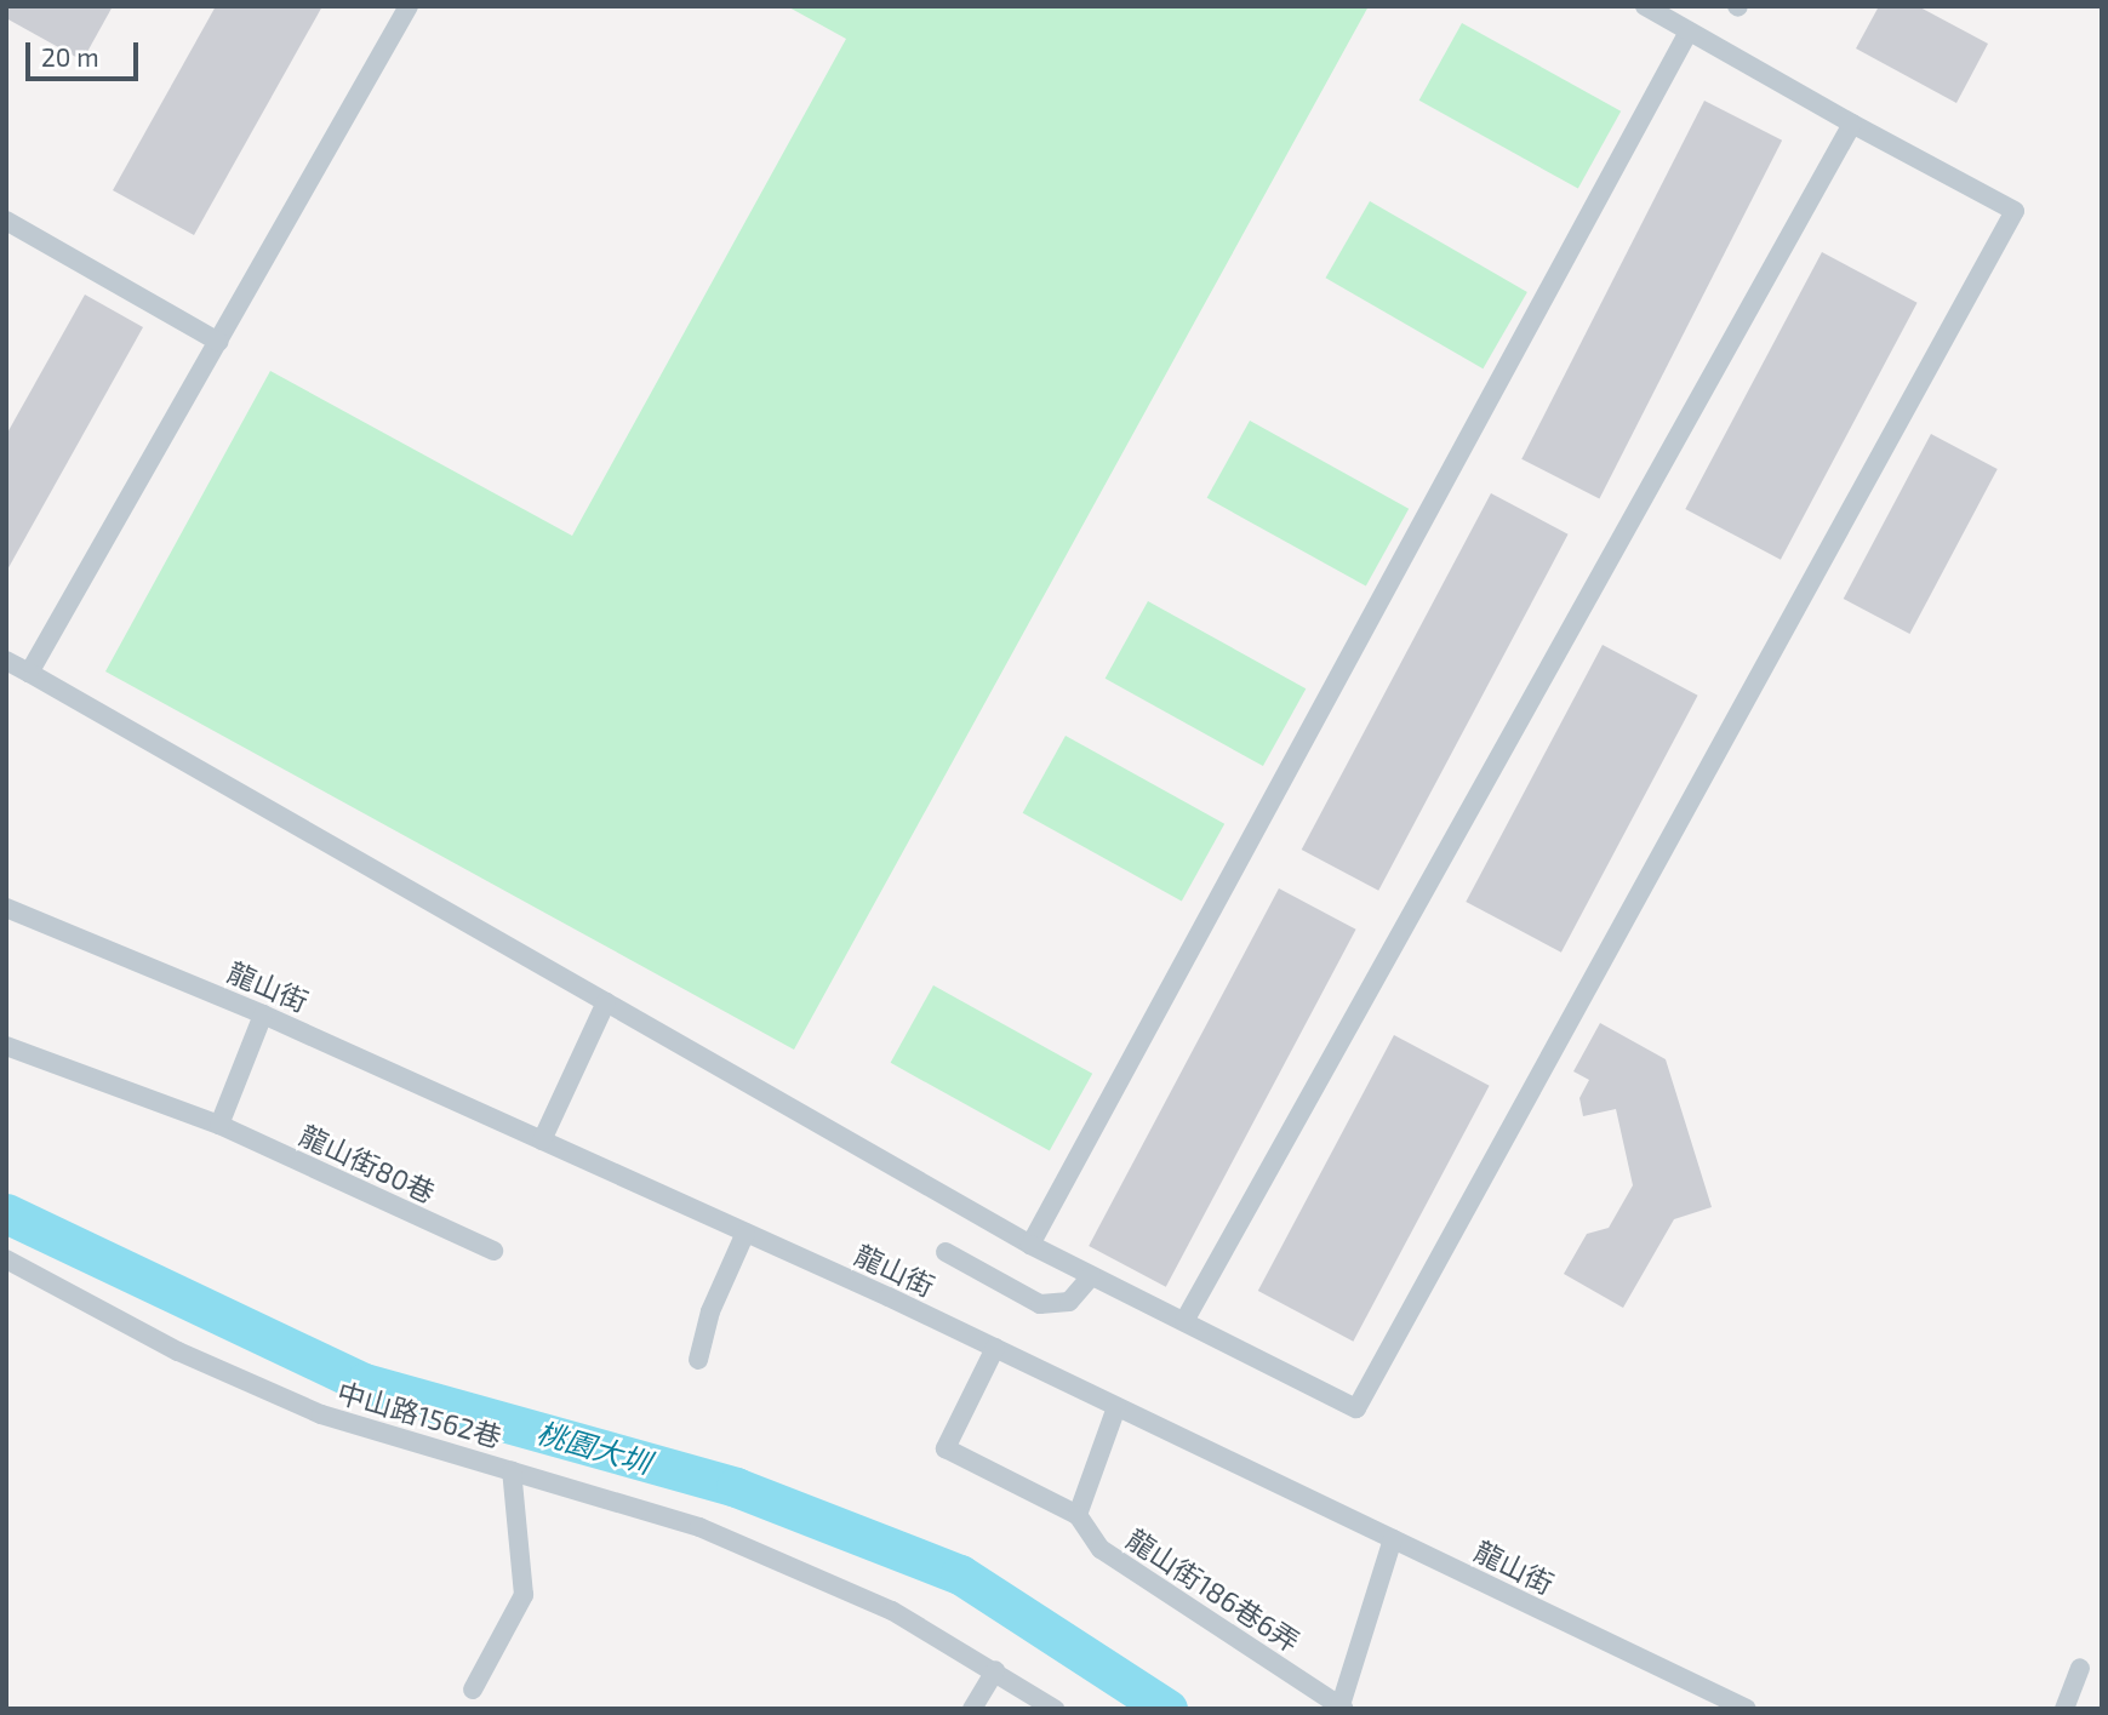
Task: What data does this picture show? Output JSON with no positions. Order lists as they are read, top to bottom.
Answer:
{
  "streets": {
    "lane": [
      "龍山街",
      "龍山街80巷",
      "中山路1562巷",
      "龍山街186巷6弄"
    ]
  },
  "water": ["桃園大圳"],
  "scale_bar": "20 m"
}
